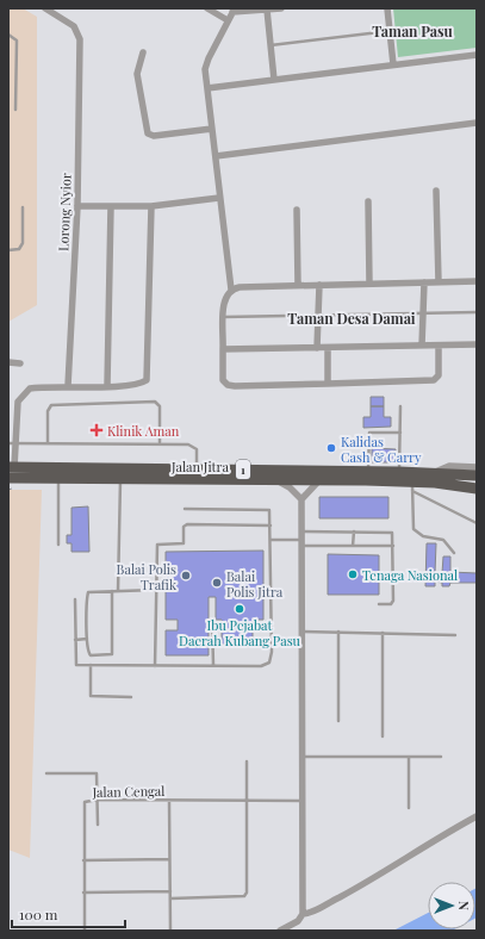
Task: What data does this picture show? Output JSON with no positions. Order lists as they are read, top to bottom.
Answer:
{
  "streets": {
    "highway": ["Jalan Jitra", "1"],
    "street": ["Lorong Nyior"],
    "lane": ["Jalan Cengal"]
  },
  "districts": ["Taman Pasu", "Taman Desa Damai"],
  "places": {
    "health": ["Klinik Aman"],
    "other": [
      "Kalidas Cash & Carry",
      "Tenaga Nasional",
      "Balai Polis Trafik",
      "Balai Polis Jitra",
      "Ibu Pejabat Daerah Kubang Pasu"
    ]
  },
  "scale_bar": "100 m",
  "north": "right"
}
